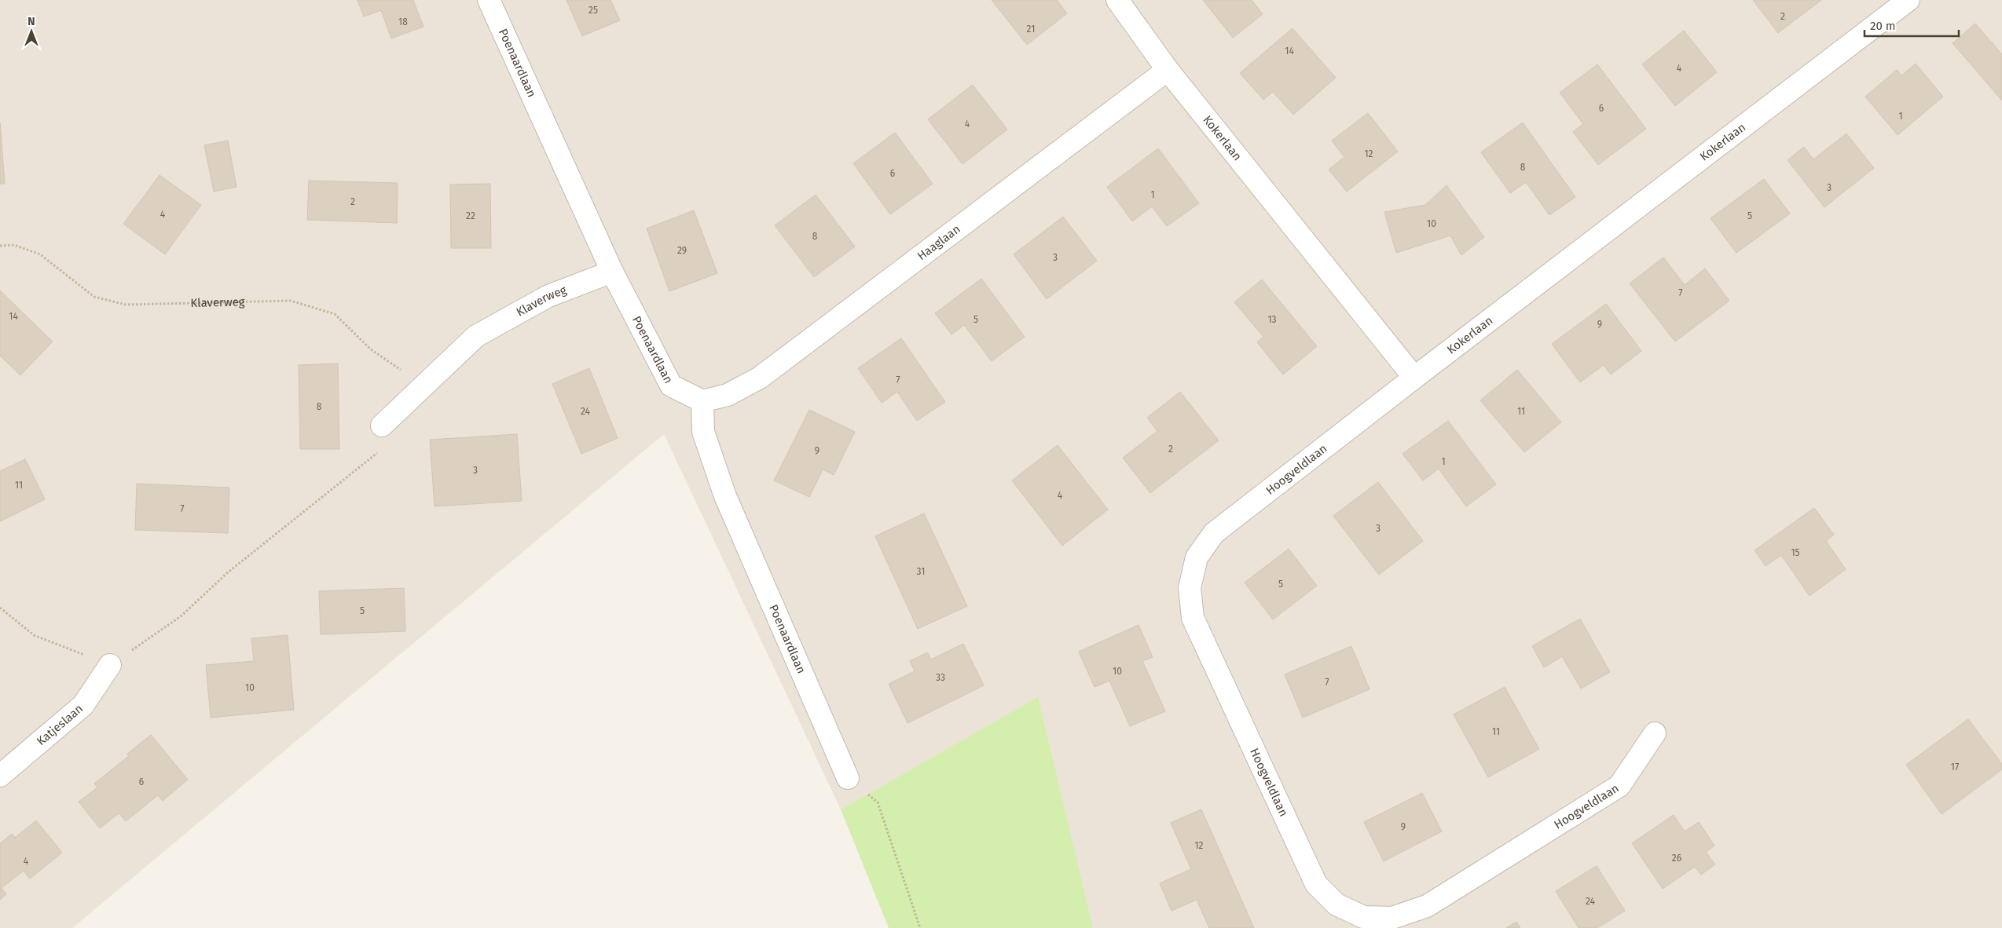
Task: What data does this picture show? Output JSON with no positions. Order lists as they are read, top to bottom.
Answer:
{
  "streets": {
    "street": [
      "Poenaardlaan",
      "Kokerlaan",
      "Haaglaan",
      "Klaverweg",
      "Hoogveldlaan",
      "Katjeslaan"
    ]
  },
  "crossings": [
    ["Poenaardlaan", "Haaglaan"],
    ["Poenaardlaan", "Klaverweg"],
    ["Kokerlaan", "Haaglaan"],
    ["Kokerlaan", "Hoogveldlaan"]
  ],
  "house_numbers": [
    "25",
    "2",
    "18",
    "21",
    "14",
    "4",
    "6",
    "1",
    "4",
    "12",
    "8",
    "6",
    "3",
    "1",
    "2",
    "4",
    "22",
    "5",
    "10",
    "8",
    "29",
    "3",
    "7",
    "14",
    "5",
    "13",
    "9",
    "7",
    "8",
    "24",
    "11",
    "2",
    "9",
    "1",
    "3",
    "11",
    "4",
    "7",
    "3",
    "15",
    "31",
    "5",
    "5",
    "10",
    "33",
    "7",
    "10",
    "11",
    "17",
    "6",
    "9",
    "12",
    "26",
    "4",
    "24"
  ],
  "scale_bar": "20 m",
  "north": "top"
}
